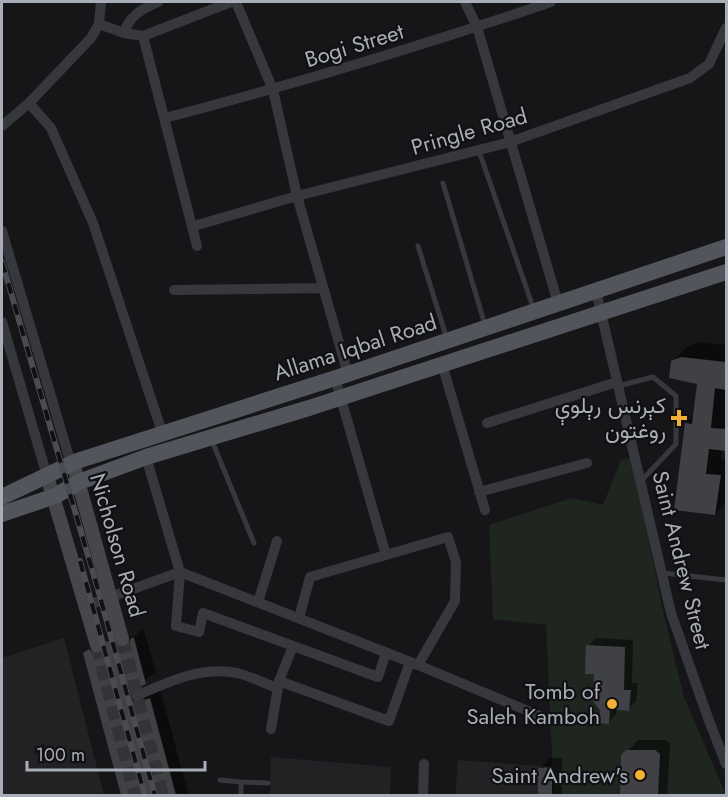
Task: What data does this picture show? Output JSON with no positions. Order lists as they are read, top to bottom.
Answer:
{
  "streets": {
    "main road": ["Allama Iqbal Road", "Nicholson Road"],
    "street": ["Bogi Street", "Pringle Road", "Saint Andrew Street"]
  },
  "crossings": [
    ["Allama Iqbal Road", "Nicholson Road"],
    ["Allama Iqbal Road", "Saint Andrew Street"]
  ],
  "places": {
    "health": ["کېرنس رېلوې روغتون"],
    "other": ["Tomb of Saleh Kamboh", "Saint Andrew's"]
  },
  "scale_bar": "100 m"
}
